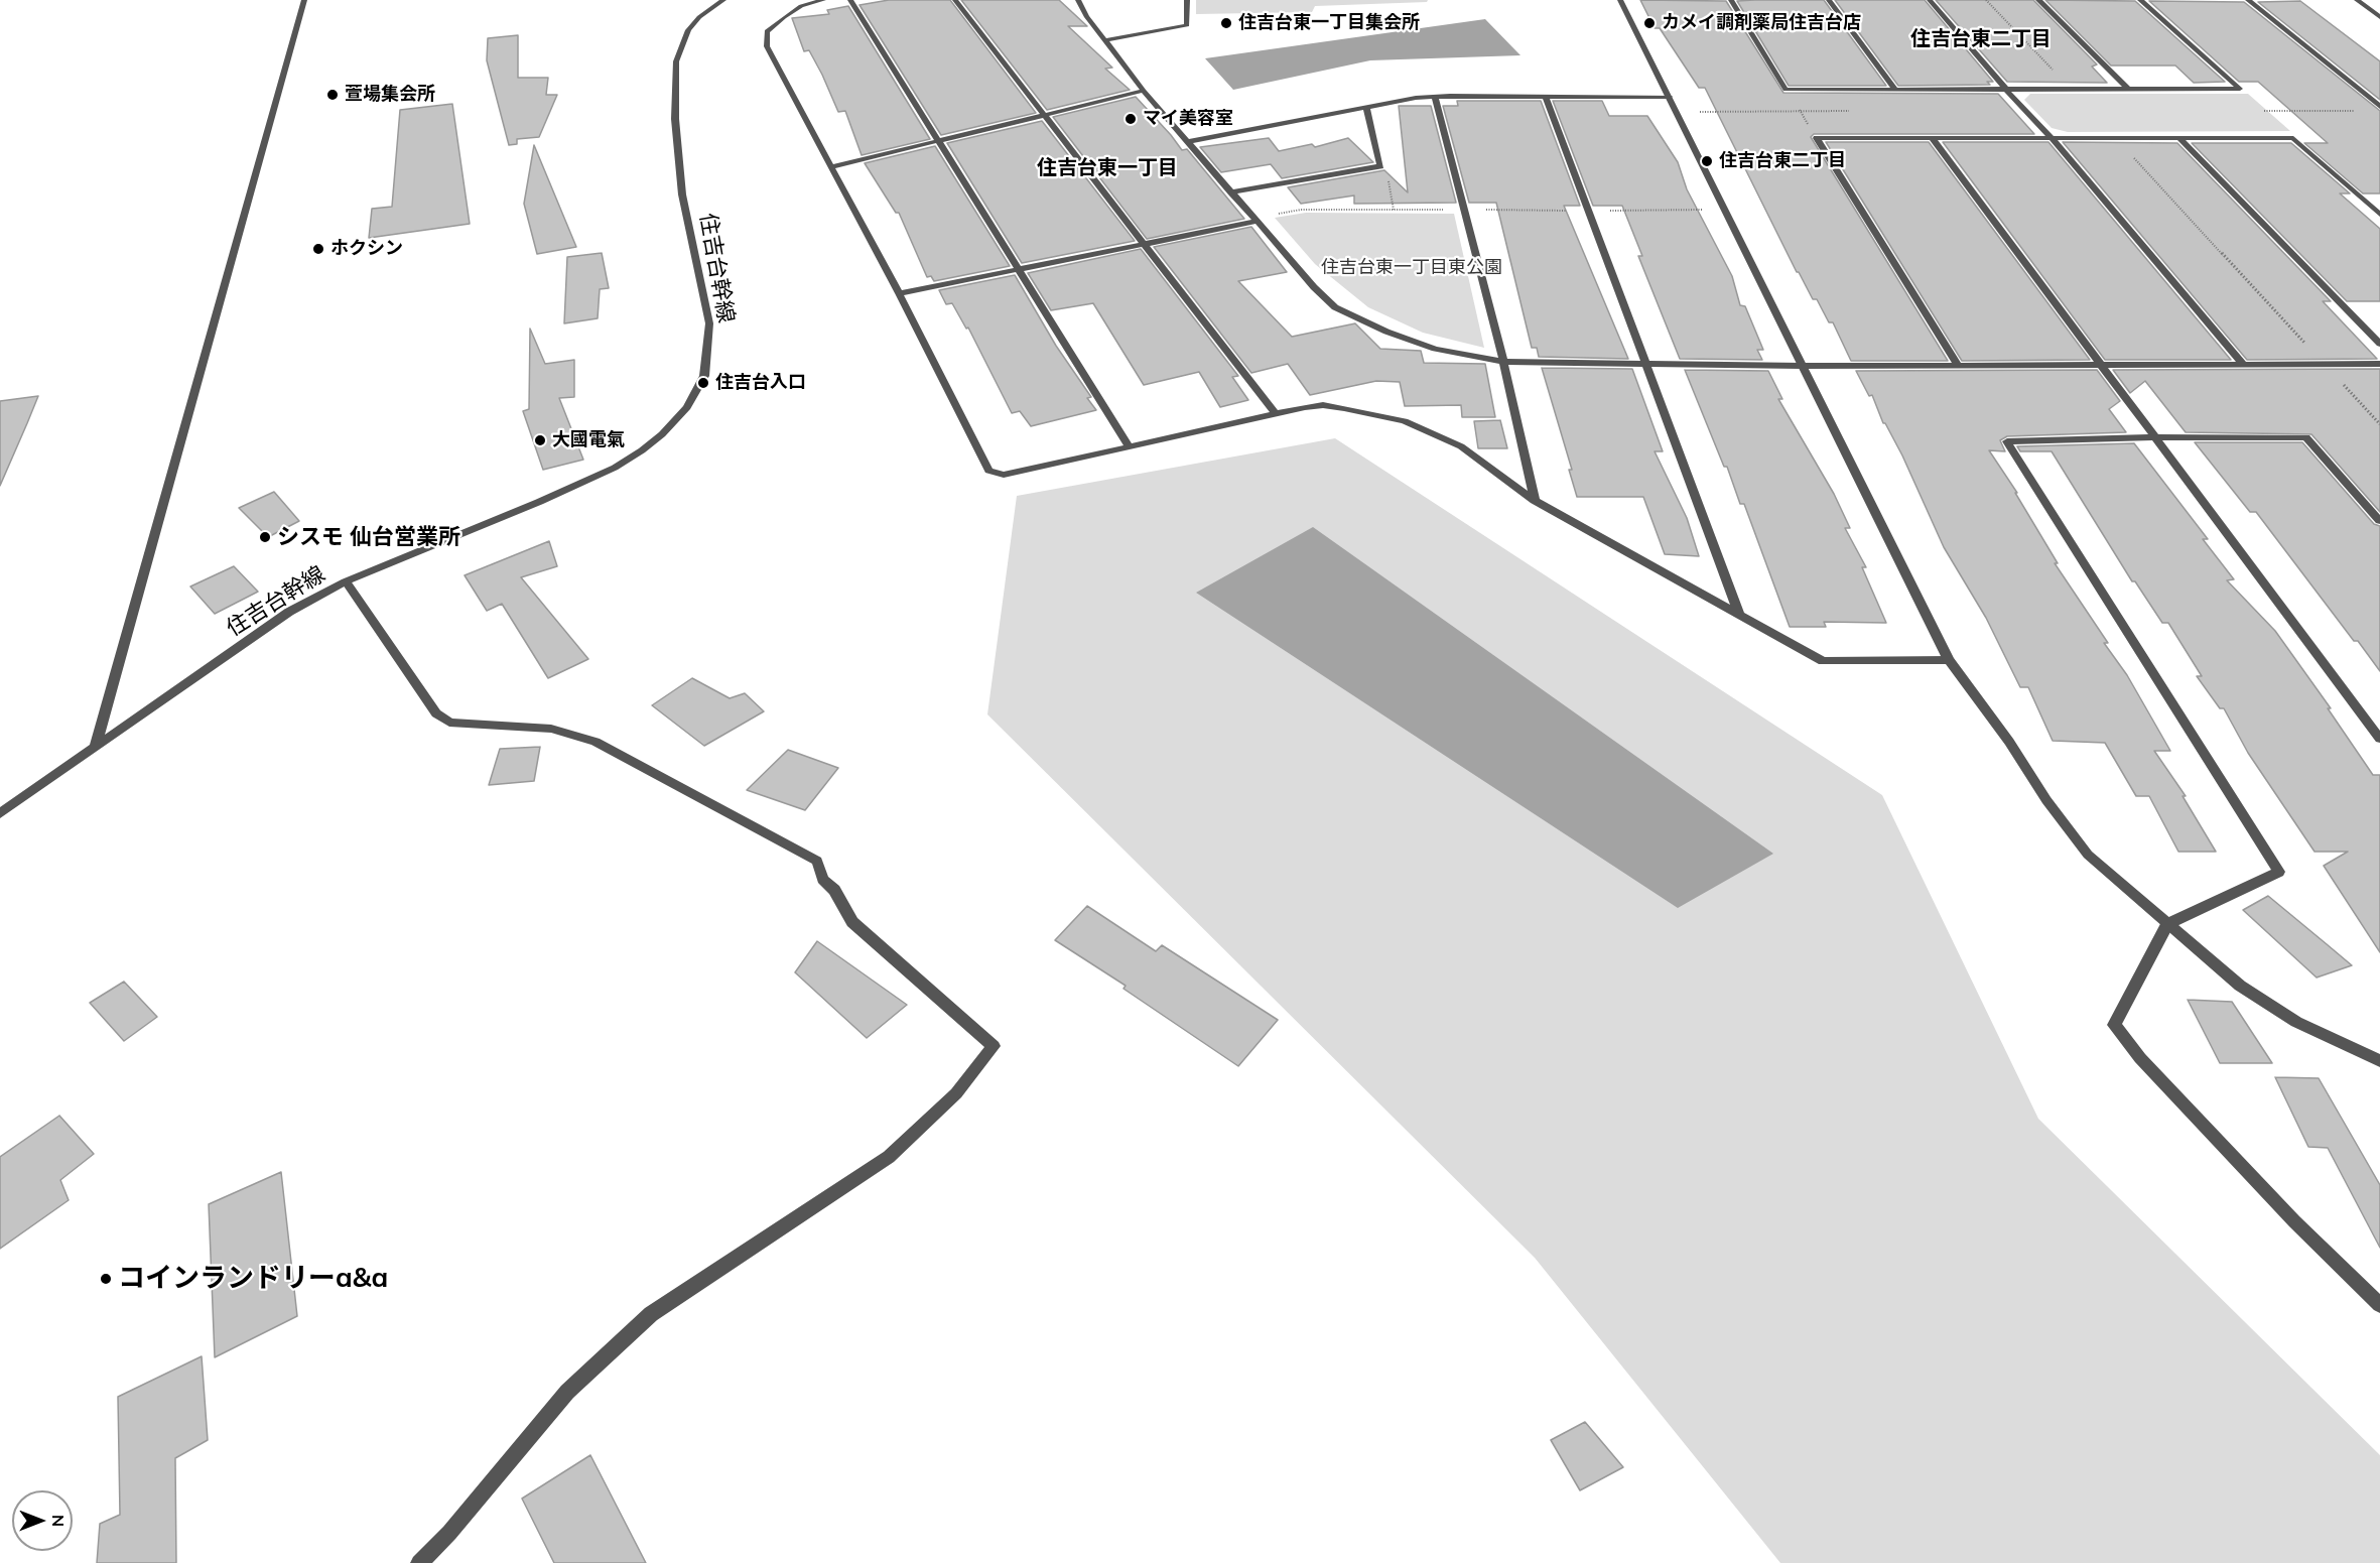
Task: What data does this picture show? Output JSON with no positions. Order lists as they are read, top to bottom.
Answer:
{
  "streets": {
    "street": ["住吉台幹線"]
  },
  "districts": ["住吉台東二丁目", "住吉台東一丁目"],
  "parks": ["住吉台東一丁目東公園"],
  "places": [
    "住吉台東一丁目集会所",
    "カメイ調剤薬局住吉台店",
    "萱場集会所",
    "マイ美容室",
    "住吉台東二丁目",
    "ホクシン",
    "住吉台入口",
    "大國電氣",
    "シスモ 仙台営業所",
    "コインランドリーa&a"
  ],
  "north": "right"
}
